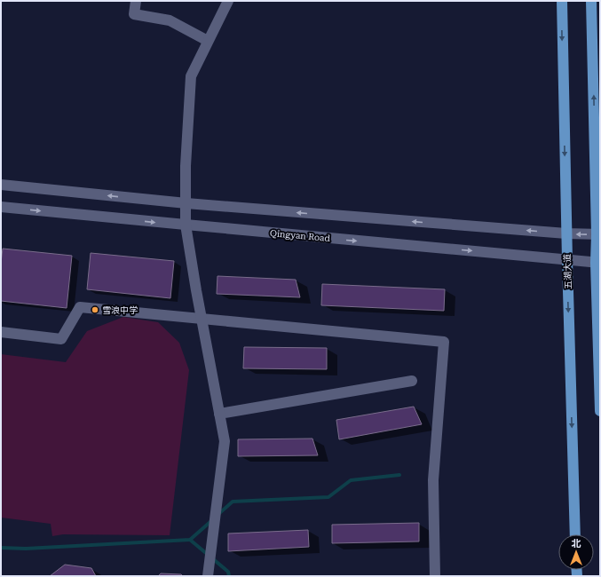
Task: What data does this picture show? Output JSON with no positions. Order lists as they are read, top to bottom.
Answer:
{
  "streets": {
    "main road": ["五湖大道"],
    "street": ["Qingyan Road"]
  },
  "crossings": [
    ["Qingyan Road", "五湖大道"]
  ],
  "places": ["雪浪中学"],
  "north": "top"
}
